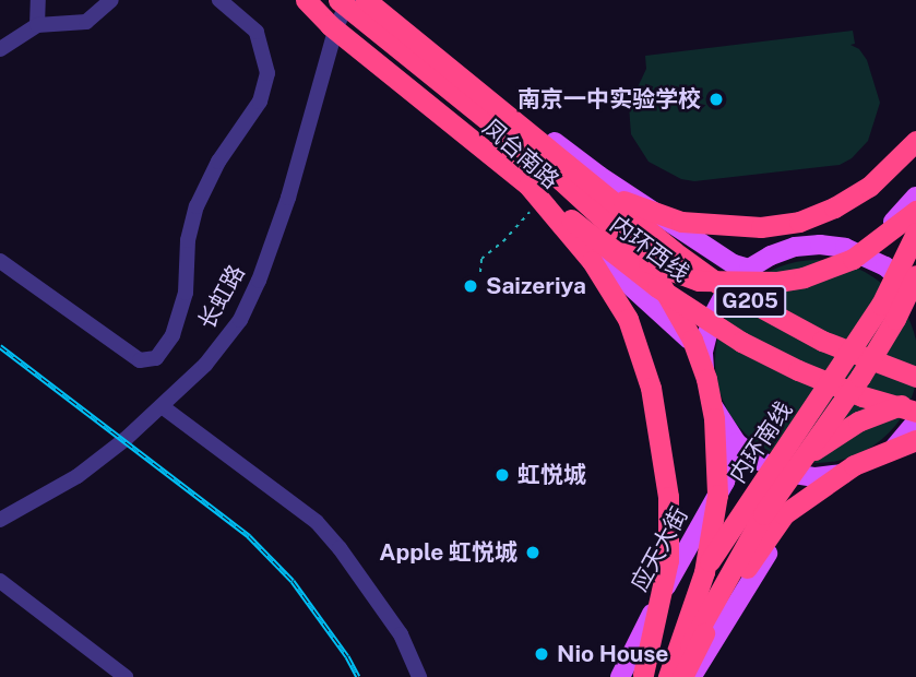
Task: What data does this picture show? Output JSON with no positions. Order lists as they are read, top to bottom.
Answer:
{
  "streets": {
    "highway": [
      "凤台南路",
      "内环西线",
      "G205",
      "内环南线"
    ],
    "main road": ["应天大街"],
    "street": ["长虹路"]
  },
  "crossings": [
    ["凤台南路", "内环西线"],
    ["凤台南路", "长虹路"]
  ],
  "places": [
    "南京一中实验学校",
    "Saizeriya",
    "虹悦城",
    "Apple 虹悦城",
    "Nio House"
  ]
}
